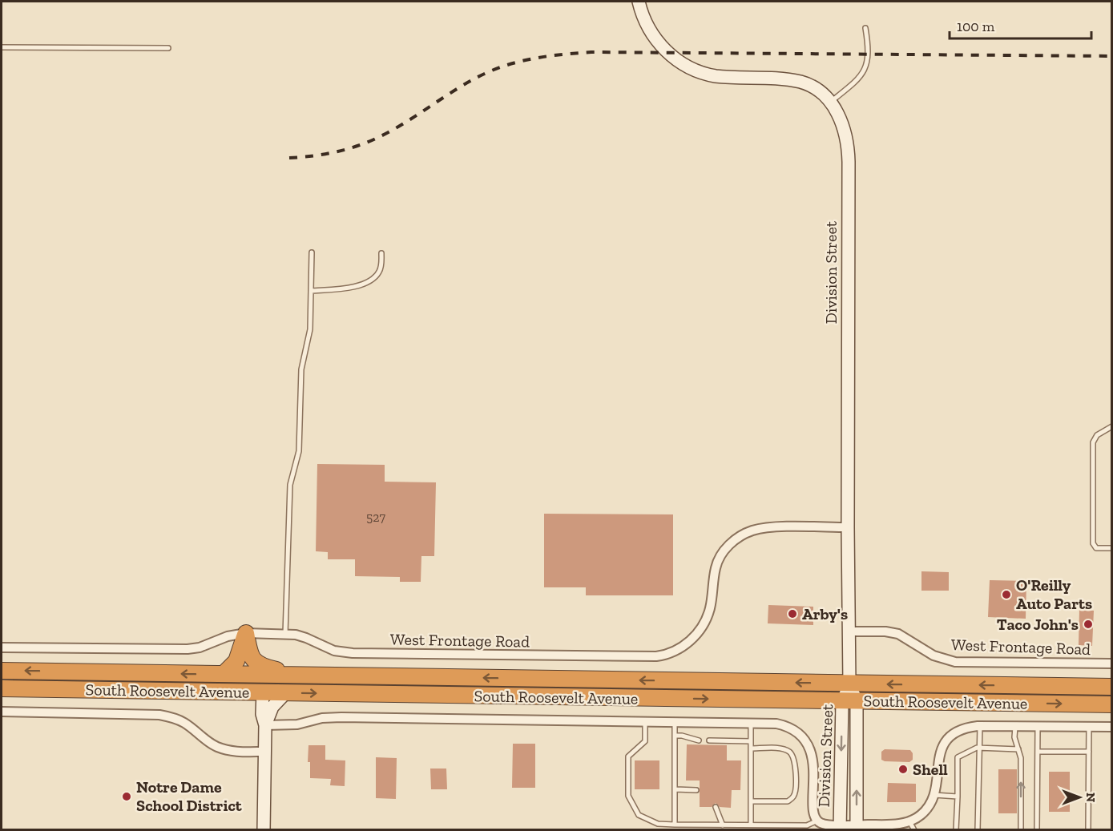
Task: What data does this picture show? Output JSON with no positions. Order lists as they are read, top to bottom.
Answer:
{
  "streets": {
    "highway": ["South Roosevelt Avenue"],
    "street": ["Division Street", "West Frontage Road"]
  },
  "crossings": [
    ["Division Street", "West Frontage Road"],
    ["Division Street", "South Roosevelt Avenue"]
  ],
  "places": [
    "O'Reilly Auto Parts",
    "Arby's",
    "Taco John's",
    "Shell",
    "Notre Dame School District"
  ],
  "house_numbers": ["527"],
  "scale_bar": "100 m",
  "north": "right"
}
